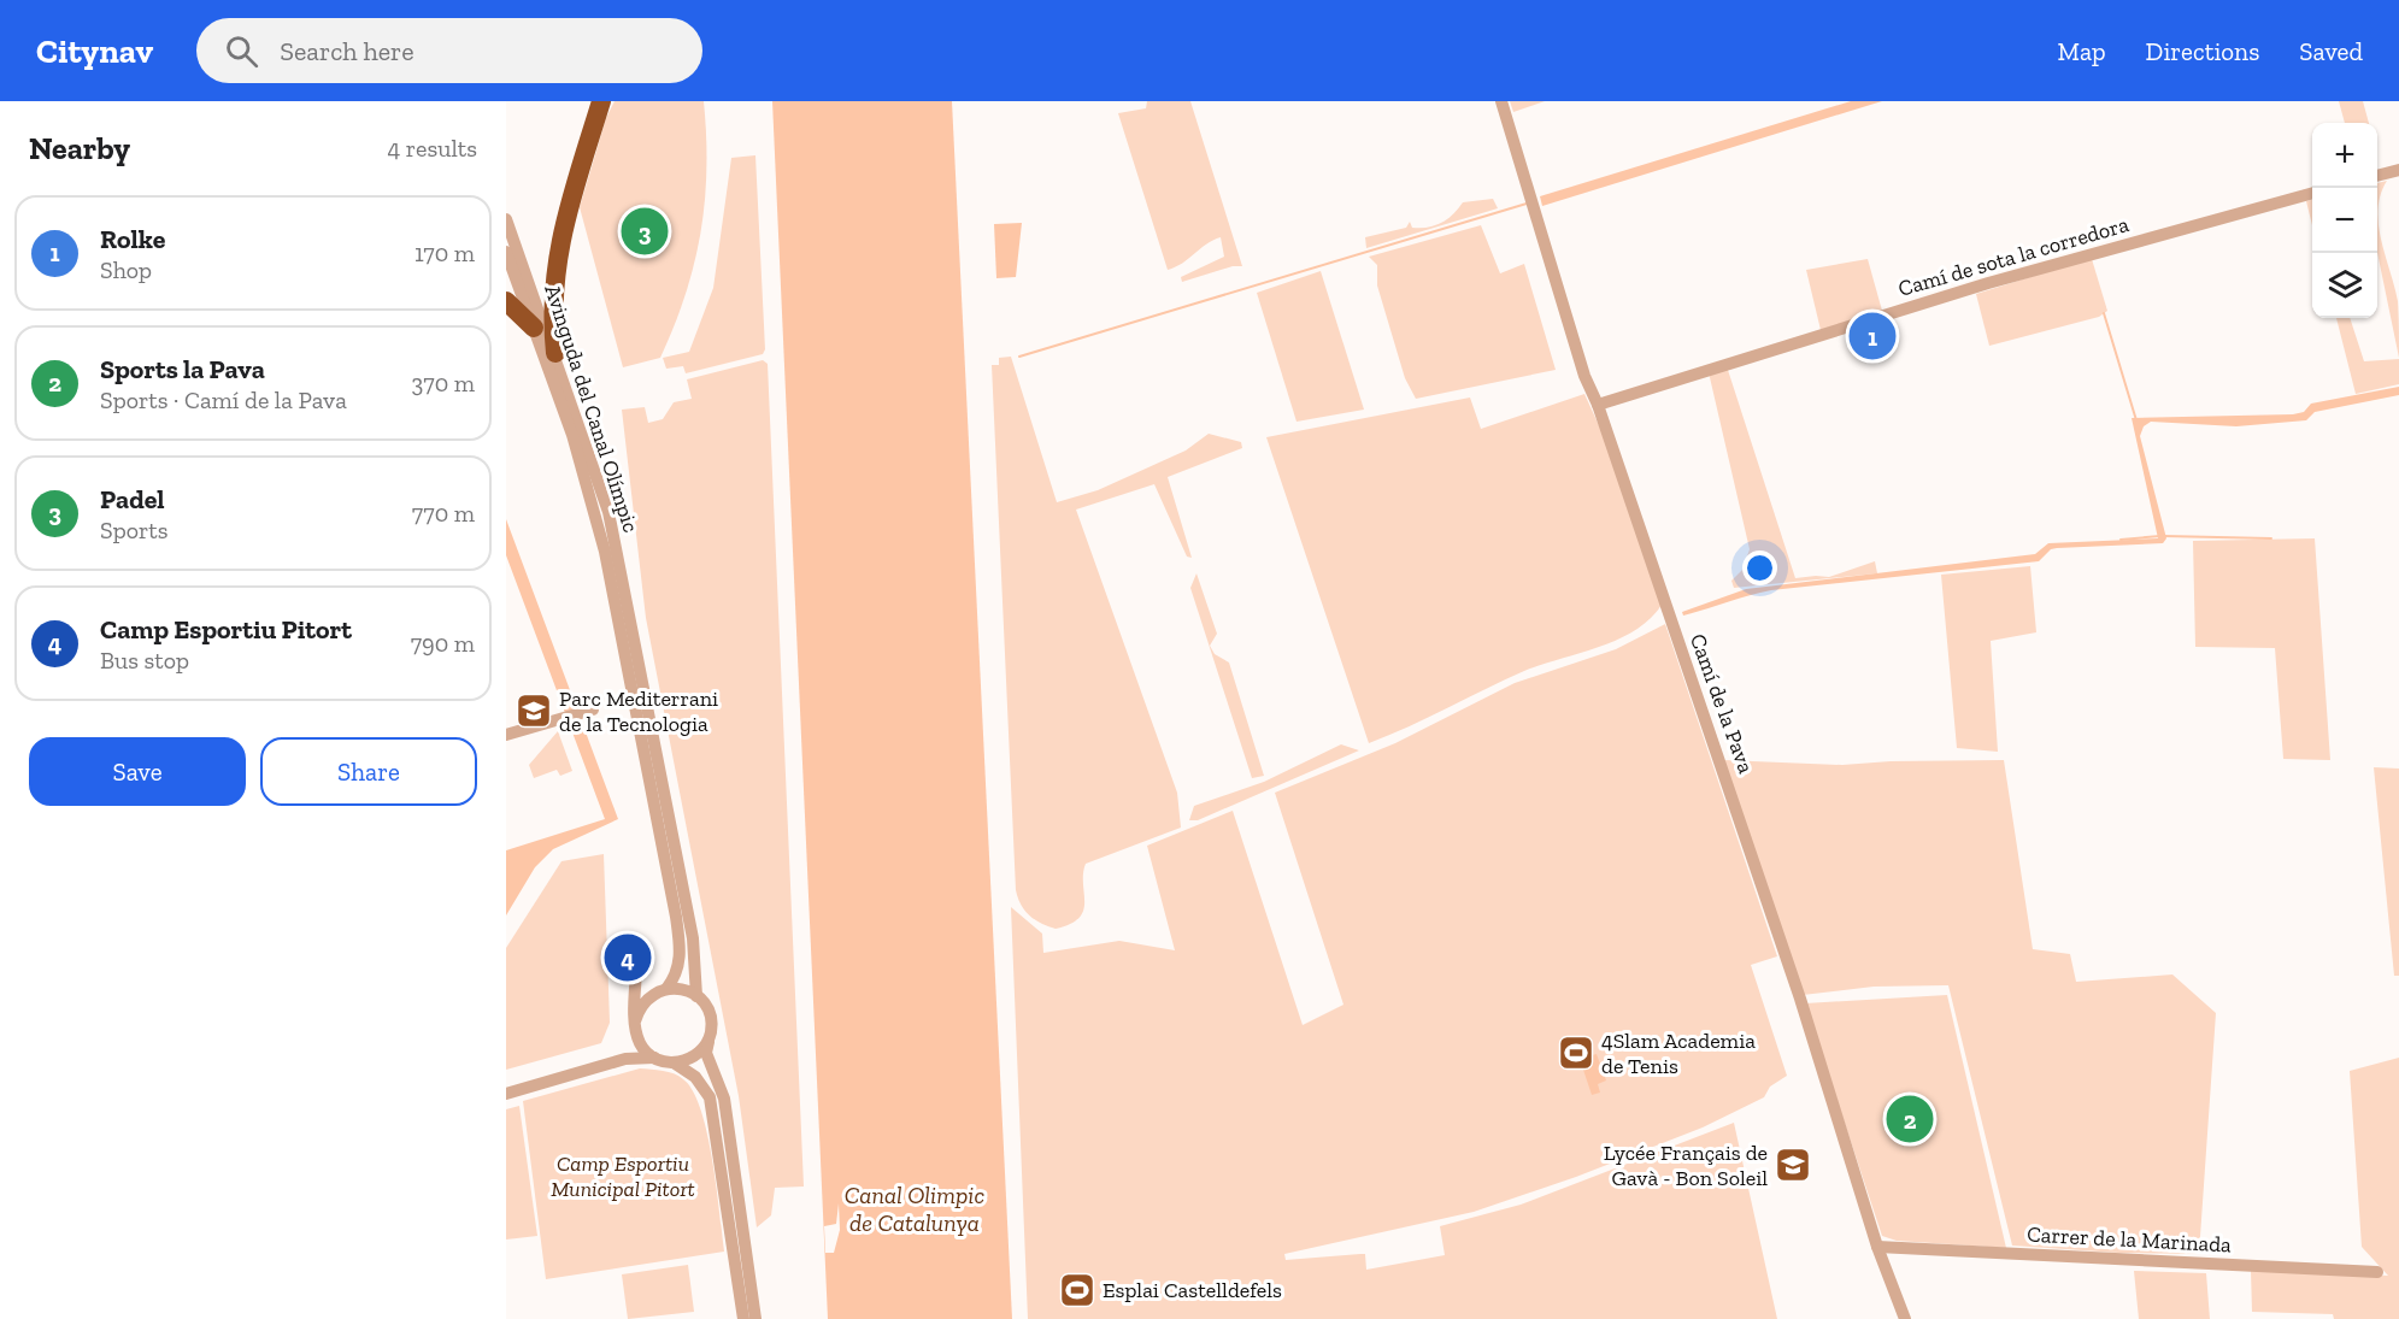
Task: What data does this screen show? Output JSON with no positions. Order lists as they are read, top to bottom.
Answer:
{
  "streets": {
    "street": [
      "Camí de sota la corredora",
      "Avinguda del Canal Olímpic",
      "Camí de la Pava",
      "Carrer de la Marinada"
    ]
  },
  "crossings": [
    ["Camí de sota la corredora", "Camí de la Pava"],
    ["Camí de la Pava", "Carrer de la Marinada"]
  ],
  "water": ["Canal Olimpic de Catalunya"],
  "parks": ["Camp Esportiu Municipal Pitort"],
  "places": {
    "school or university": ["Parc Mediterrani de la Tecnologia", "Lycée Français de Gavà - Bon Soleil"],
    "sports": ["4Slam Academia de Tenis", "Esplai Castelldefels"]
  },
  "page": {
    "header": "Citynav",
    "search": "Search here",
    "nav": ["Map", "Directions", "Saved"],
    "heading": ["Nearby", "4 results"],
    "map_buttons": ["+", "−"],
    "list": [
      {
        "mark": "1",
        "name": "Rolke",
        "note": "Shop",
        "value": "170 m"
      },
      {
        "mark": "2",
        "name": "Sports la Pava",
        "note": "Sports · Camí de la Pava",
        "value": "370 m"
      },
      {
        "mark": "3",
        "name": "Padel",
        "note": "Sports",
        "value": "770 m"
      },
      {
        "mark": "4",
        "name": "Camp Esportiu Pitort",
        "note": "Bus stop",
        "value": "790 m"
      }
    ],
    "pins": [
      "3",
      "1",
      "4",
      "2"
    ],
    "buttons": ["Save", "Share"]
  }
}
